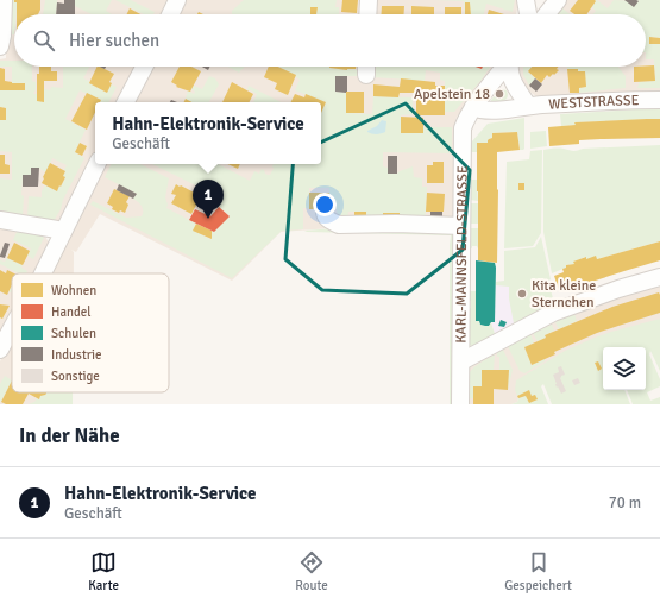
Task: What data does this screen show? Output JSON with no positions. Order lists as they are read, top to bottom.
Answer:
{
  "streets": {
    "street": ["WESTSTRASSE", "KARL-MANNSFELD-STRASSE"]
  },
  "crossings": [
    ["WESTSTRASSE", "KARL-MANNSFELD-STRASSE"]
  ],
  "places": ["Apelstein 18", "Kita kleine Sternchen"],
  "legend": [
    "Wohnen",
    "Handel",
    "Schulen",
    "Industrie",
    "Sonstige"
  ],
  "page": {
    "search": "Hier suchen",
    "popup": ["Hahn-Elektronik-Service", "Geschäft"],
    "pins": "1",
    "heading": "In der Nähe",
    "list": [
      {
        "mark": "1",
        "name": "Hahn-Elektronik-Service",
        "note": "Geschäft",
        "value": "70 m"
      }
    ],
    "nav": ["Karte", "Route", "Gespeichert"]
  }
}
